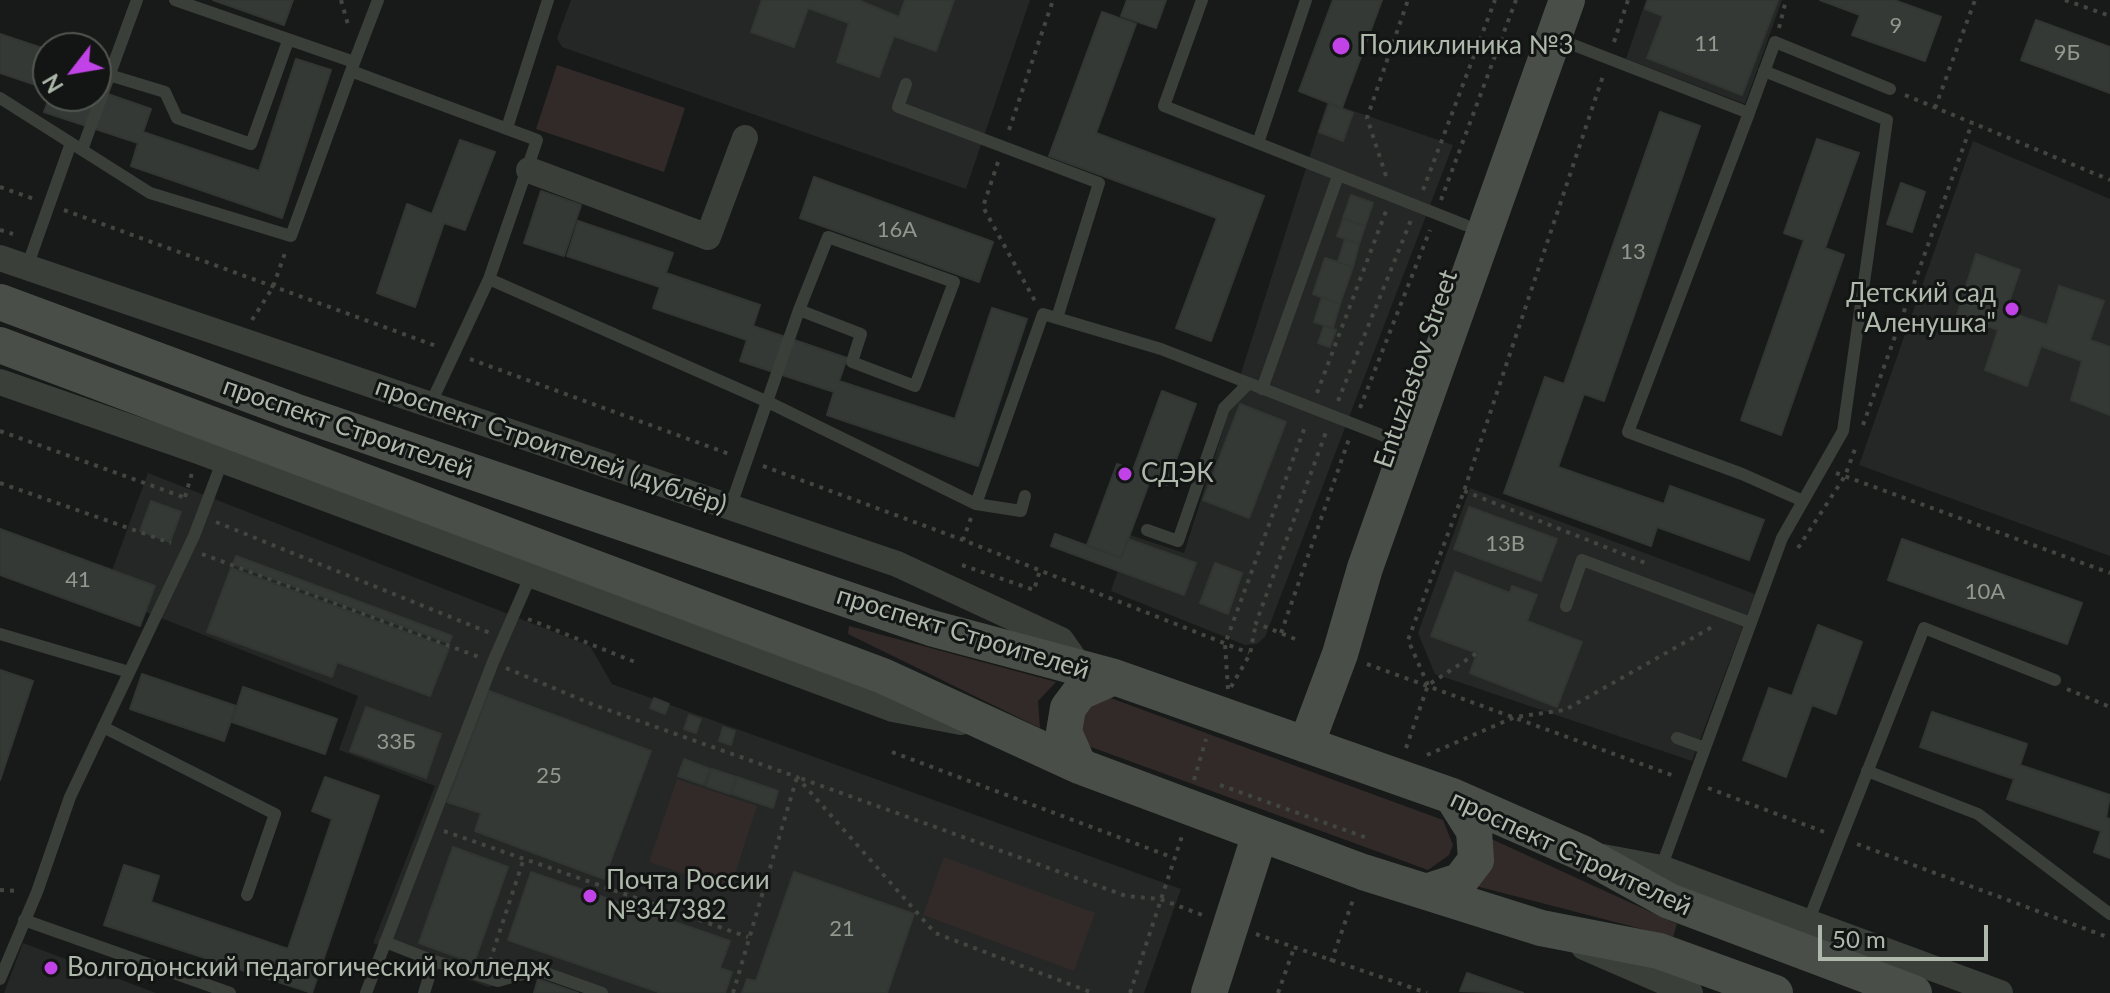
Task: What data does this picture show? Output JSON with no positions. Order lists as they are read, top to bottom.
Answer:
{
  "streets": {
    "main road": ["Entuziastov Street", "проспект Строителей"],
    "street": ["проспект Строителей (дублёр)"]
  },
  "crossings": [
    ["Entuziastov Street", "проспект Строителей"],
    ["проспект Строителей", "проспект Строителей (дублёр)"]
  ],
  "places": [
    "Поликлиника №3",
    "Детский сад \"Аленушка\"",
    "СДЭК",
    "Почта России №347382",
    "Волгодонский педагогический колледж"
  ],
  "house_numbers": [
    "9",
    "11",
    "9Б",
    "16А",
    "13",
    "13В",
    "41",
    "10А",
    "33Б",
    "25",
    "21"
  ],
  "scale_bar": "50 m",
  "north": "bottom left"
}
